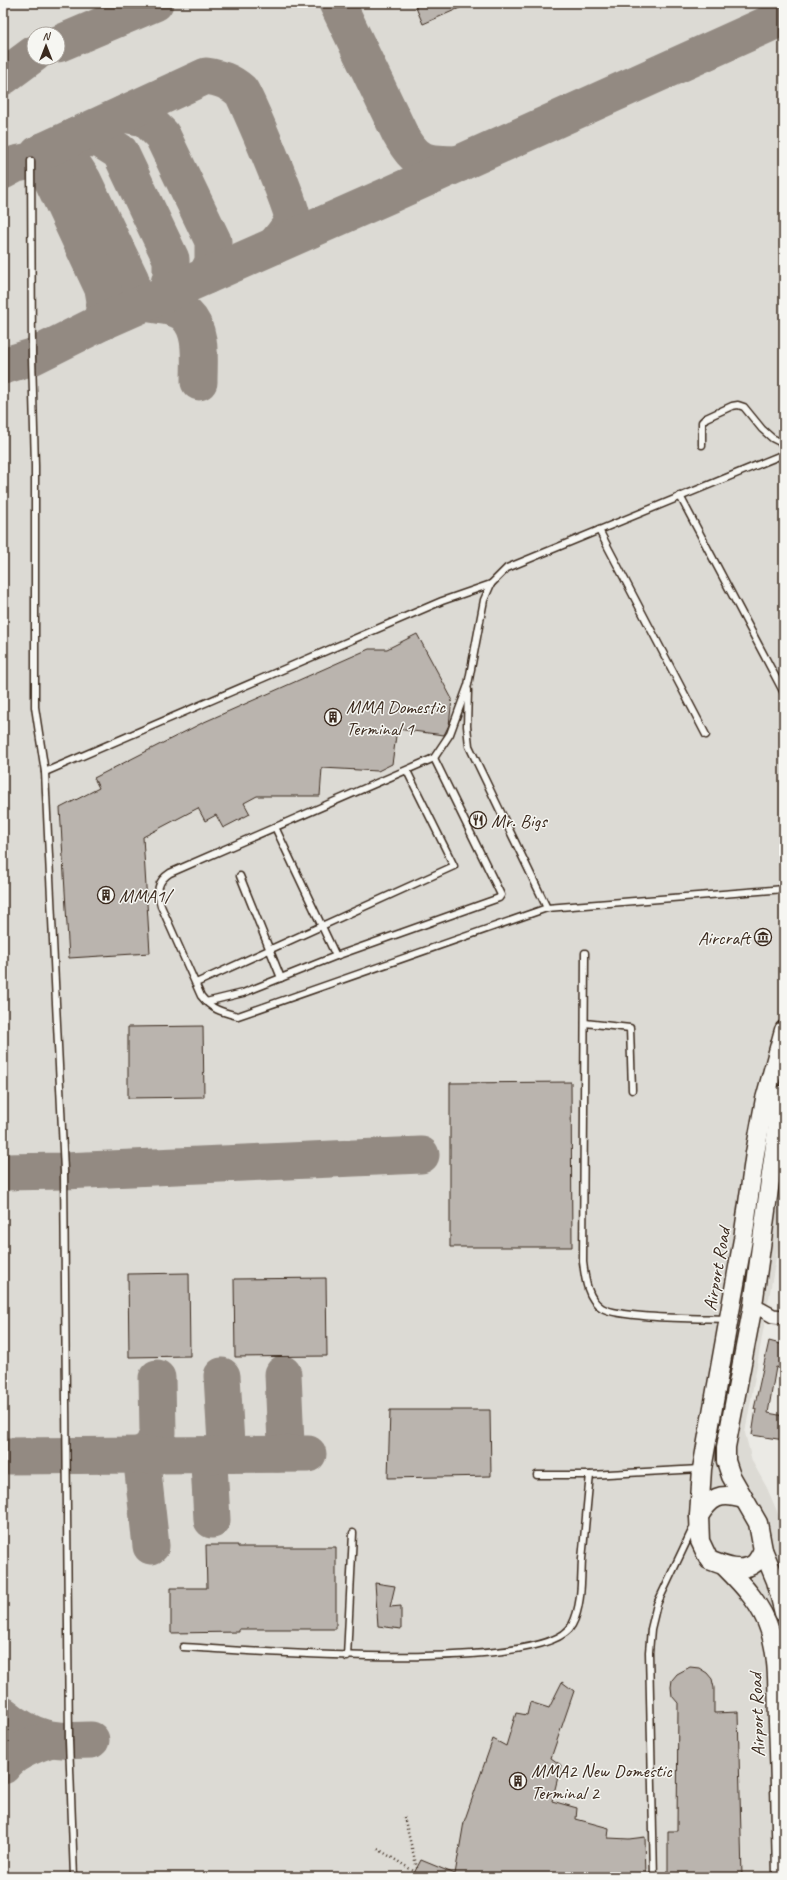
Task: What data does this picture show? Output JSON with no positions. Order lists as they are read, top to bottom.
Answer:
{
  "streets": {
    "main road": ["Airport Road"]
  },
  "places": {
    "building": ["MMA Domestic Terminal 1", "MMA1/", "MMA2 New Domestic Terminal 2"],
    "restaurant": ["Mr. Bigs"],
    "museum": ["Aircraft"]
  },
  "north": "top"
}
